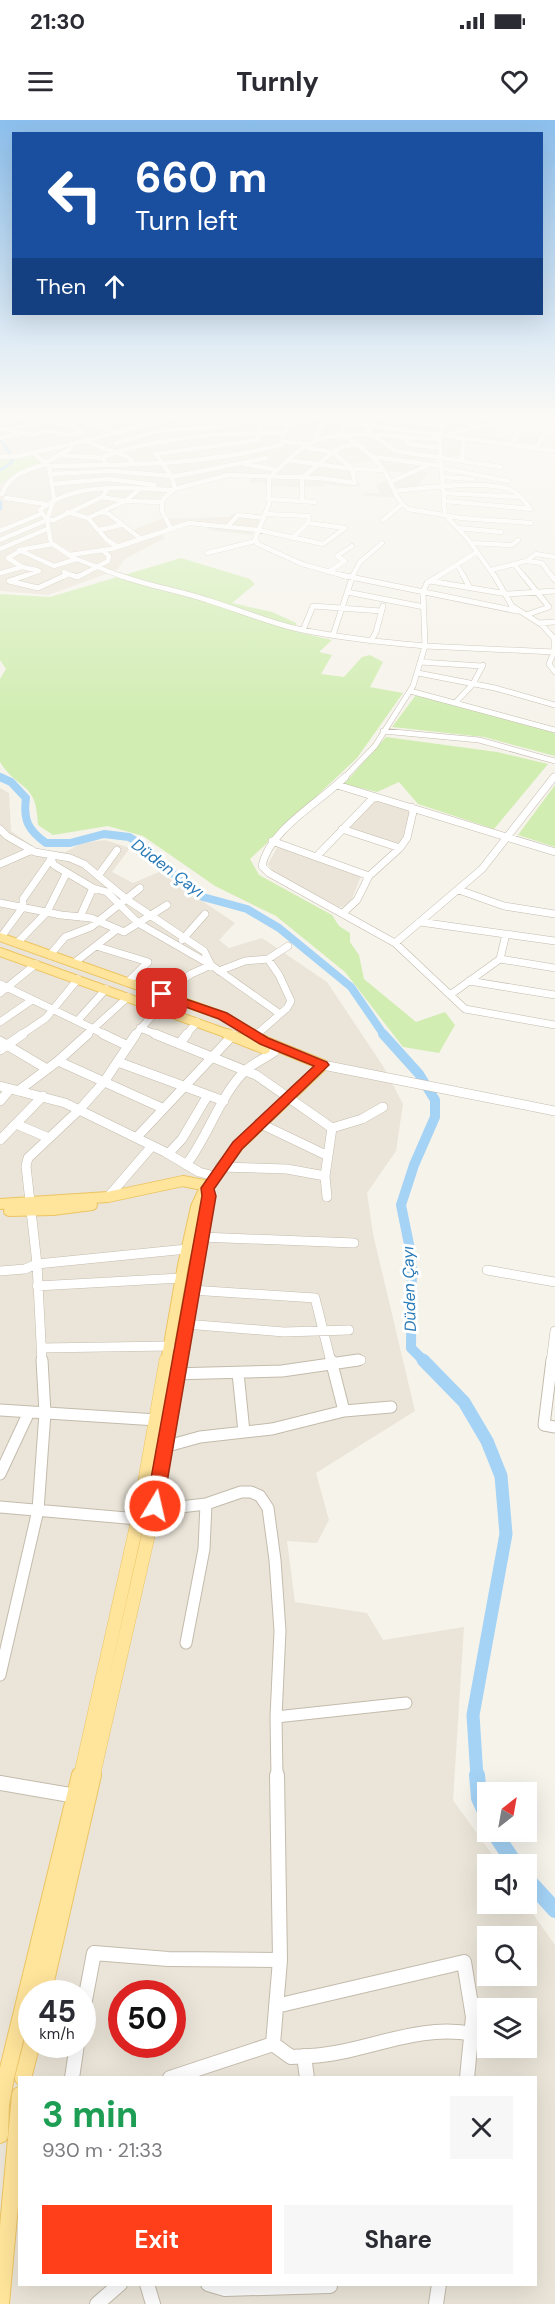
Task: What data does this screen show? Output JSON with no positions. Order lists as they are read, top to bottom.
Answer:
{
  "water": ["Düden Çayı"],
  "north": "top right",
  "page": {
    "status": "21:30",
    "header": "Turnly",
    "turn": ["660 m", "Turn left"],
    "then": "Then",
    "speed": "45 km/h",
    "limit": "50",
    "heading": ["3 min", "930 m · 21:33"],
    "buttons": ["Exit", "Share"]
  }
}
